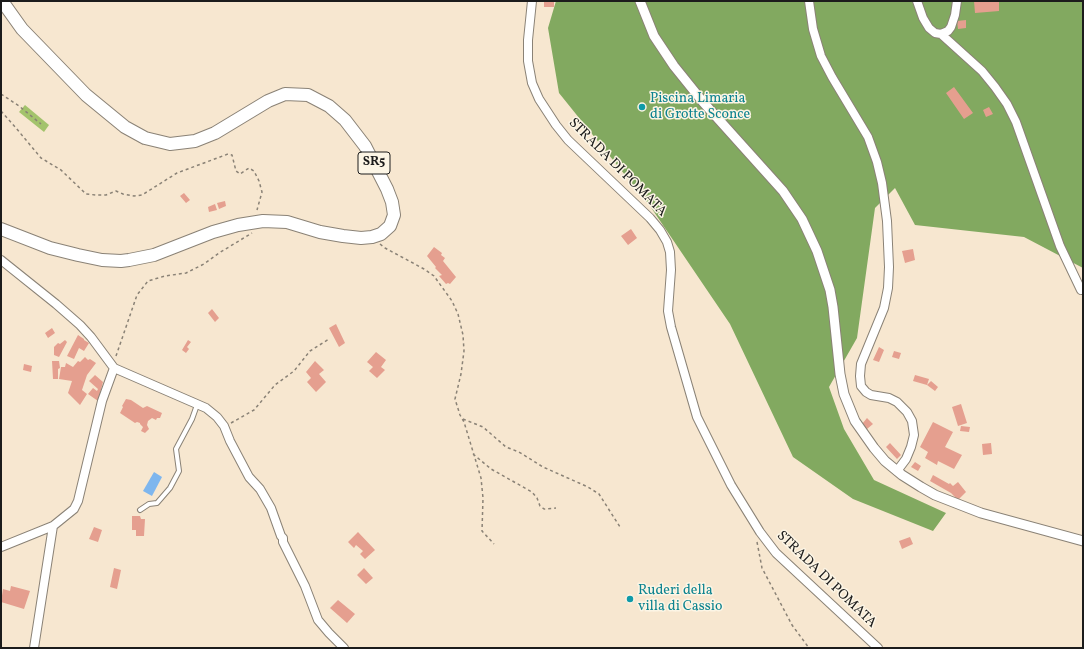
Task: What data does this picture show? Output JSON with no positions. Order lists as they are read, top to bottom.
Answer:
{
  "streets": {
    "main road": ["SR5"],
    "street": ["STRADA DI POMATA"]
  },
  "places": ["Piscina Limaria di Grotte Sconce", "Ruderi della villa di Cassio"]
}
